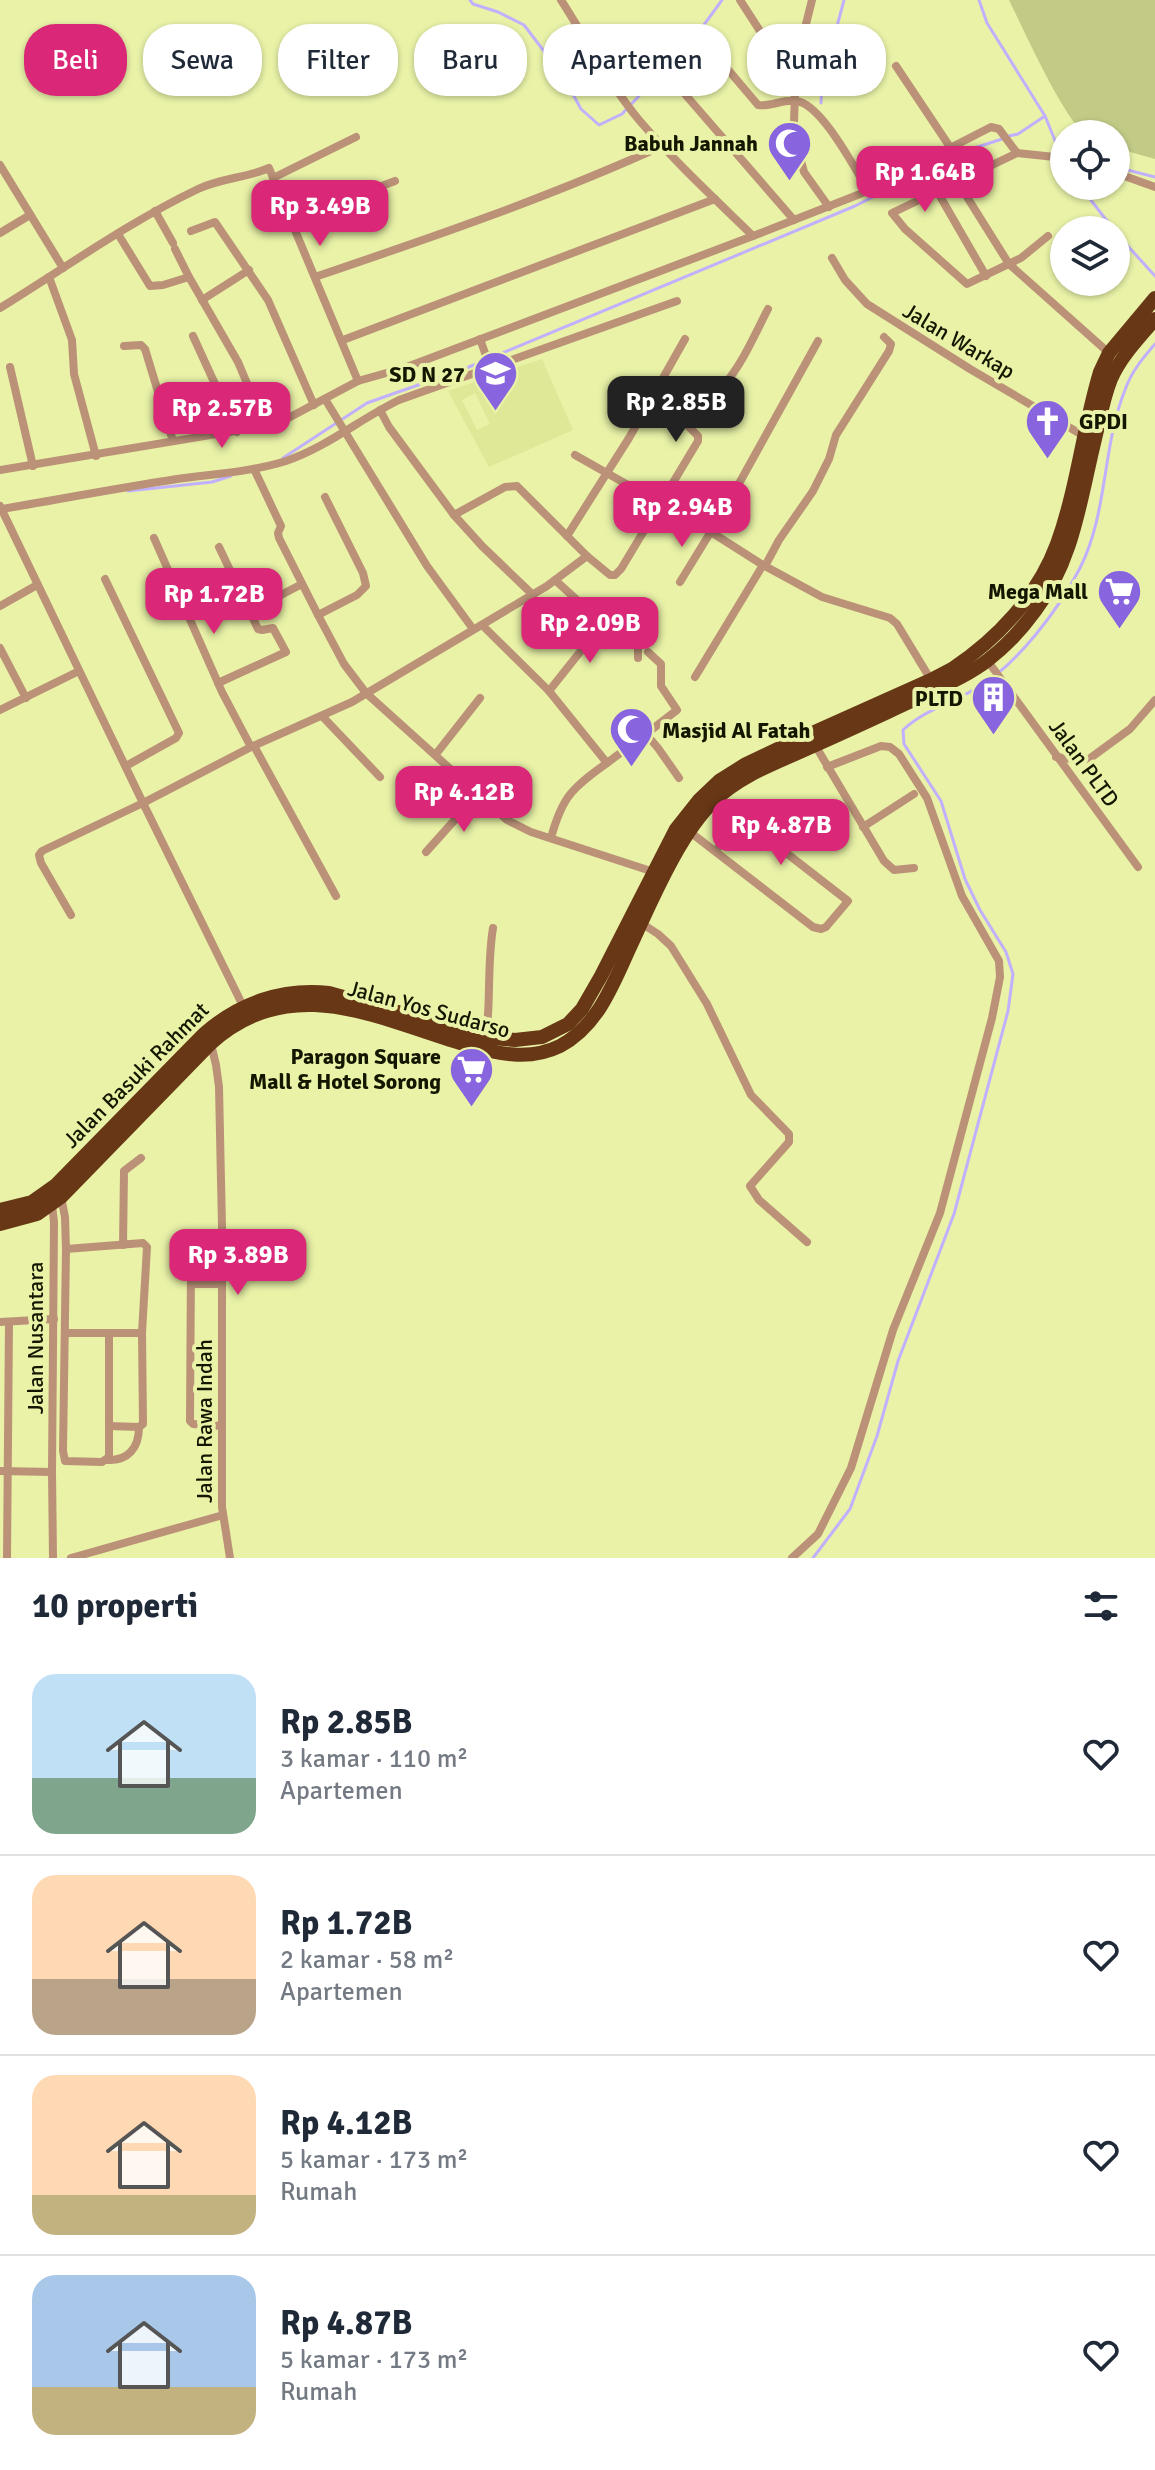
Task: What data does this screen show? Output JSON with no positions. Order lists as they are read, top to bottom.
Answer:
{
  "streets": {
    "highway": ["Jalan Yos Sudarso", "Jalan Basuki Rahmat"],
    "street": [
      "Jalan Warkap",
      "Jalan PLTD",
      "Jalan Nusantara",
      "Jalan Rawa Indah"
    ]
  },
  "crossings": [
    ["Jalan Warkap", "Jalan Basuki Rahmat"],
    ["Jalan PLTD", "Jalan Yos Sudarso"],
    ["Jalan PLTD", "Jalan Basuki Rahmat"],
    ["Jalan Yos Sudarso", "Jalan Basuki Rahmat"],
    ["Jalan Yos Sudarso", "Jalan Nusantara"],
    ["Jalan Yos Sudarso", "Jalan Rawa Indah"]
  ],
  "places": {
    "mosque": ["Babuh Jannah", "Masjid Al Fatah"],
    "school or university": ["SD N 27"],
    "church": ["GPDI"],
    "supermarket": ["Mega Mall", "Paragon Square Mall & Hotel Sorong"],
    "building": ["PLTD"]
  },
  "page": {
    "chip": [
      "Beli",
      "Sewa",
      "Filter",
      "Baru",
      "Apartemen",
      "Rumah"
    ],
    "price": [
      "Rp 1.64B",
      "Rp 3.49B",
      "Rp 2.85B",
      "Rp 2.57B",
      "Rp 2.94B",
      "Rp 1.72B",
      "Rp 2.09B",
      "Rp 4.12B",
      "Rp 4.87B",
      "Rp 3.89B"
    ],
    "heading": "10 properti",
    "list": [
      {
        "name": "Rp 2.85B",
        "note": "3 kamar · 110 m² · Apartemen"
      },
      {
        "name": "Rp 1.72B",
        "note": "2 kamar · 58 m² · Apartemen"
      },
      {
        "name": "Rp 4.12B",
        "note": "5 kamar · 173 m² · Rumah"
      },
      {
        "name": "Rp 4.87B",
        "note": "5 kamar · 173 m² · Rumah"
      }
    ]
  }
}
